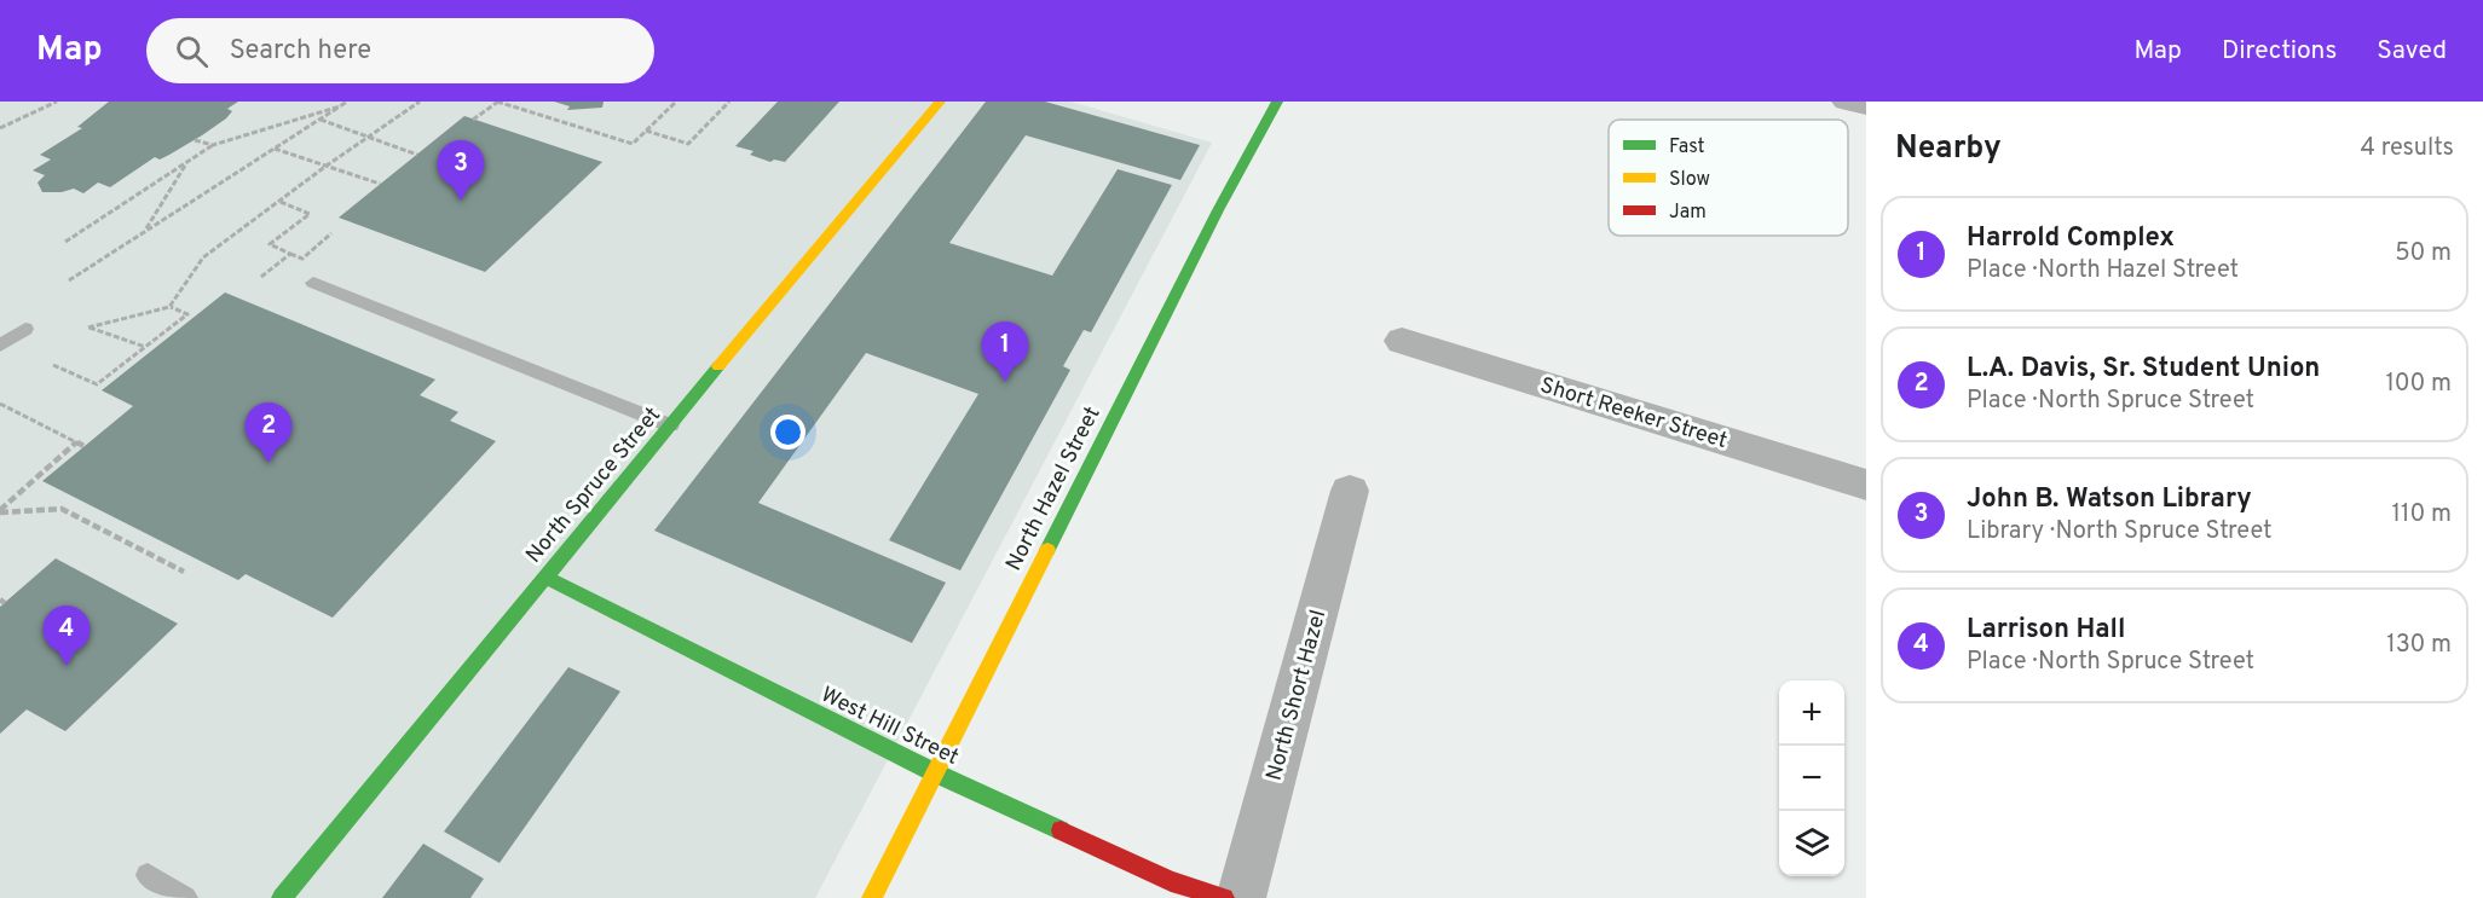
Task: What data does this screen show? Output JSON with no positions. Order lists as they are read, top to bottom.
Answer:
{
  "streets": {
    "street": [
      "Short Reeker Street",
      "North Spruce Street",
      "North Hazel Street",
      "North Short Hazel",
      "West Hill Street"
    ]
  },
  "crossings": [
    ["North Spruce Street", "West Hill Street"],
    ["North Hazel Street", "West Hill Street"]
  ],
  "legend": ["Fast", "Slow", "Jam"],
  "page": {
    "header": "Map",
    "search": "Search here",
    "nav": ["Map", "Directions", "Saved"],
    "heading": ["Nearby", "4 results"],
    "pins": [
      "3",
      "1",
      "2",
      "4"
    ],
    "list": [
      {
        "mark": "1",
        "name": "Harrold Complex",
        "note": "Place · North Hazel Street",
        "value": "50 m"
      },
      {
        "mark": "2",
        "name": "L.A. Davis, Sr. Student Union",
        "note": "Place · North Spruce Street",
        "value": "100 m"
      },
      {
        "mark": "3",
        "name": "John B. Watson Library",
        "note": "Library · North Spruce Street",
        "value": "110 m"
      },
      {
        "mark": "4",
        "name": "Larrison Hall",
        "note": "Place · North Spruce Street",
        "value": "130 m"
      }
    ],
    "map_buttons": ["+", "−"]
  }
}
